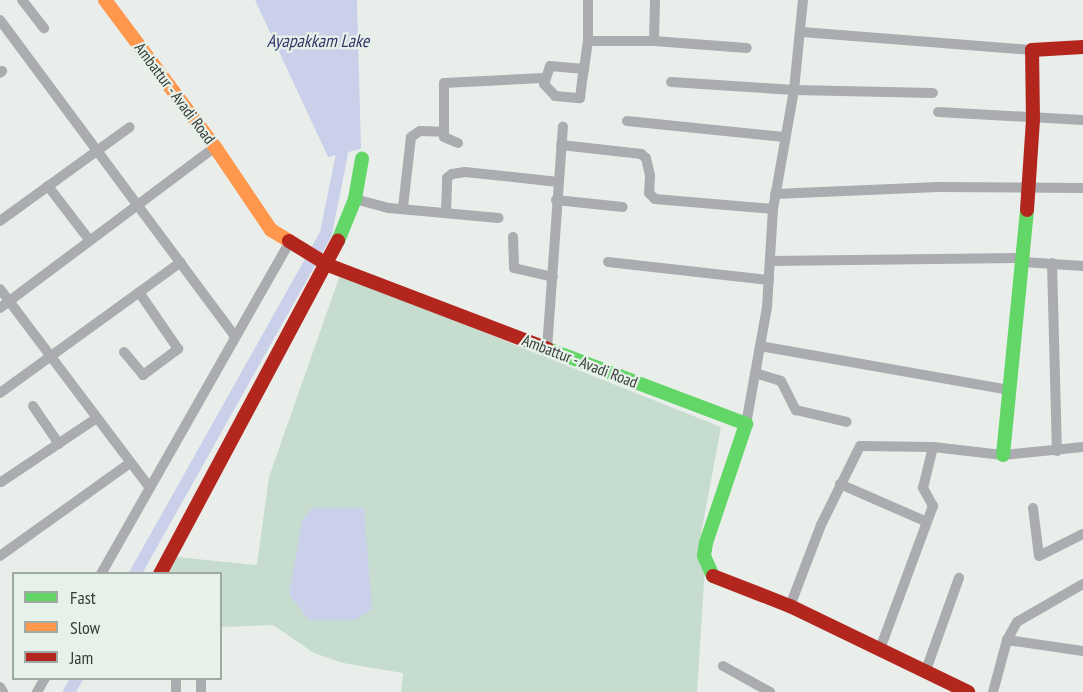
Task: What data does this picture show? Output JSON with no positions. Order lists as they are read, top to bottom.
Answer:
{
  "streets": {
    "street": ["Ambattur - Avadi Road"]
  },
  "water": ["Ayapakkam Lake"],
  "legend": ["Fast", "Slow", "Jam"]
}
